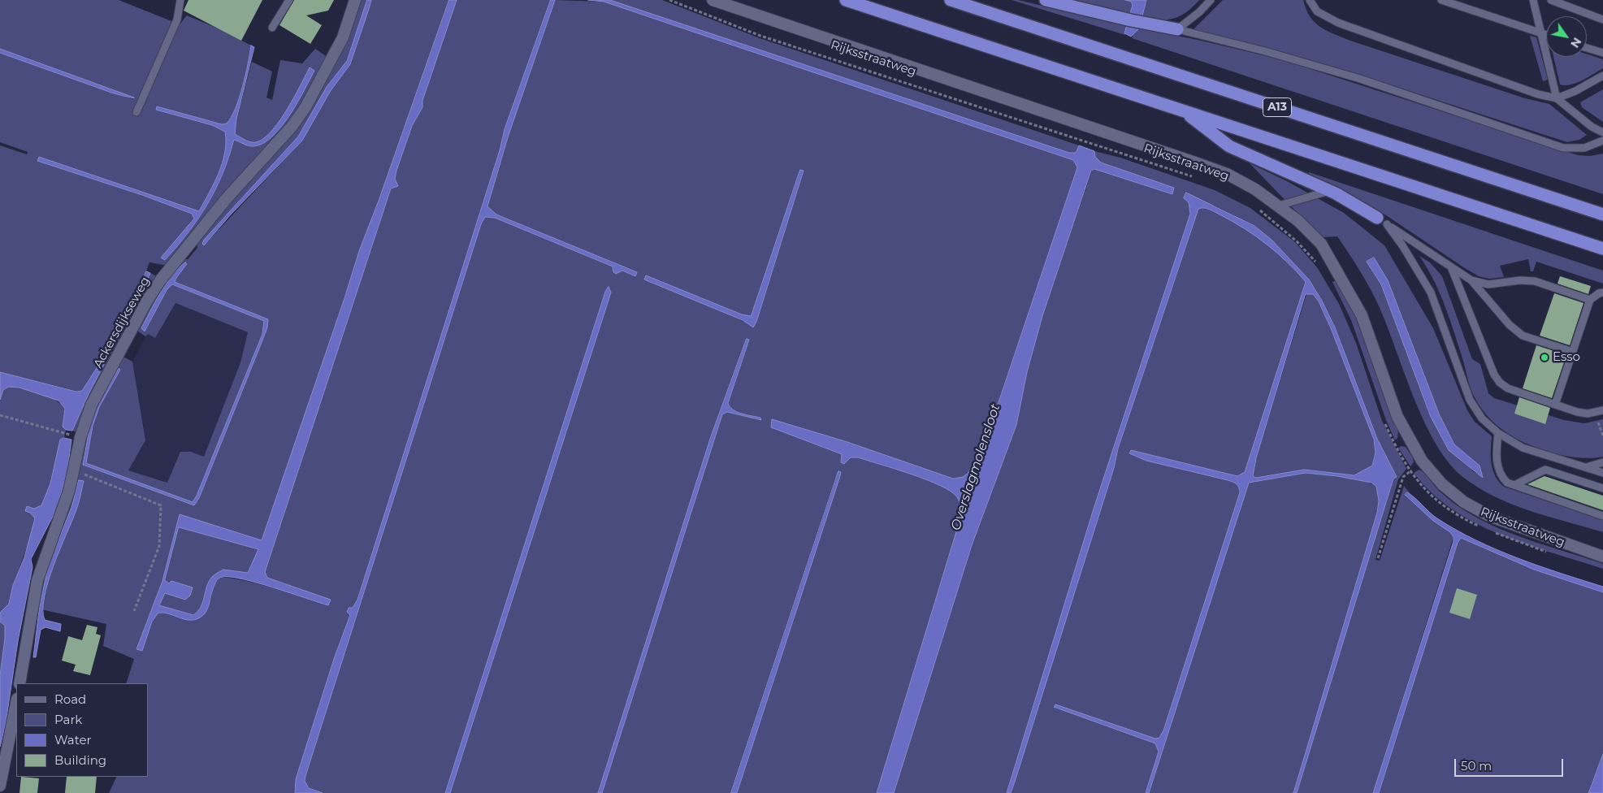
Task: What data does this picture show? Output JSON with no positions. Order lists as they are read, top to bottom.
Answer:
{
  "streets": {
    "highway": ["A13"],
    "street": ["Rijksstraatweg", "Ackersdijkseweg"]
  },
  "water": ["Overslagmolensloot"],
  "places": ["Esso"],
  "legend": [
    "Road",
    "Park",
    "Water",
    "Building"
  ],
  "scale_bar": "50 m",
  "north": "bottom right"
}
